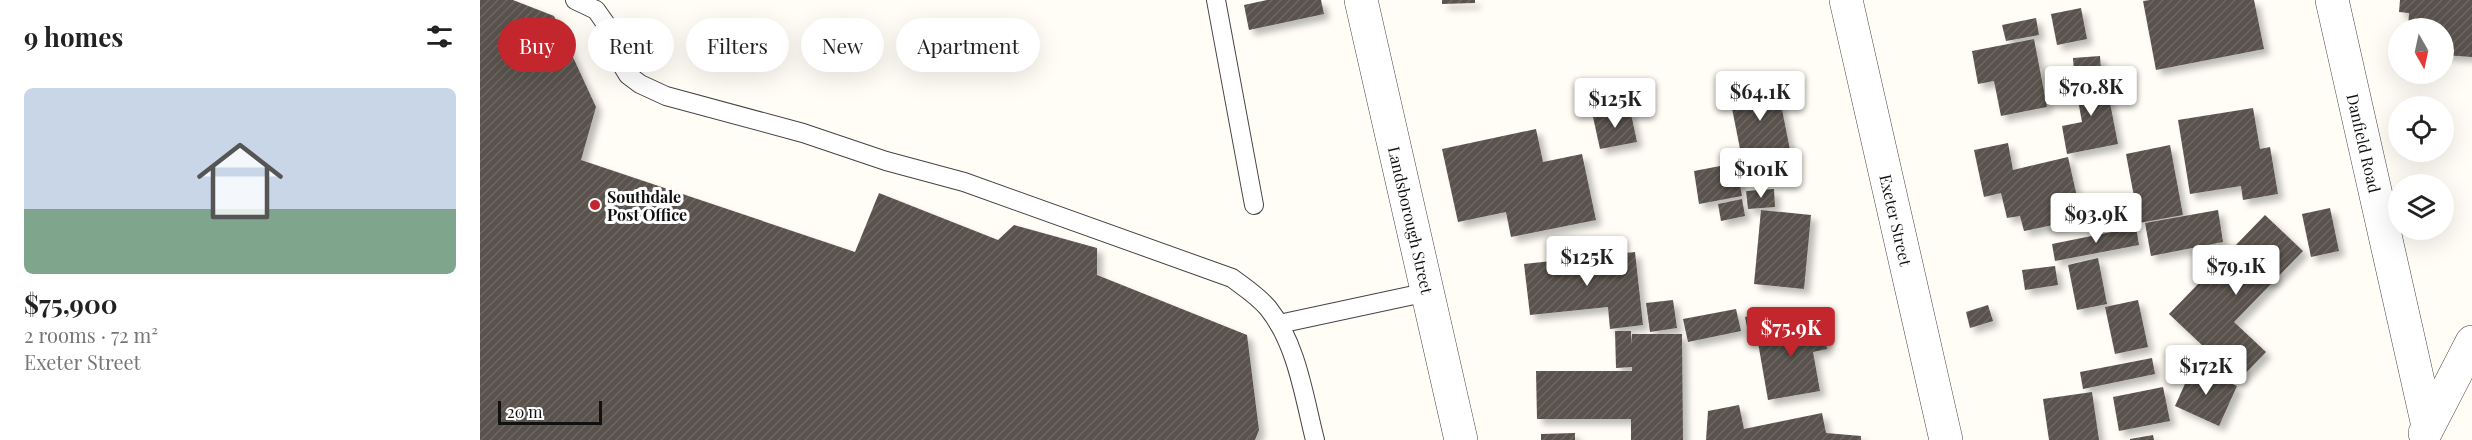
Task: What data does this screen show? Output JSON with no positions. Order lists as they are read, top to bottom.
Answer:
{
  "streets": {
    "street": ["Danfield Road", "Landsborough Street", "Exeter Street"]
  },
  "places": ["Southdale Post Office"],
  "scale_bar": "20 m",
  "north": "bottom",
  "page": {
    "heading": "9 homes",
    "chip": [
      "Buy",
      "Rent",
      "Filters",
      "New",
      "Apartment"
    ],
    "price": [
      "$70.8K",
      "$64.1K",
      "$125K",
      "$101K",
      "$93.9K",
      "$125K",
      "$79.1K",
      "$75.9K",
      "$172K"
    ],
    "list": [
      {
        "name": "$75,900",
        "note": "2 rooms · 72 m² · Exeter Street"
      }
    ],
    "scale": "20 m"
  }
}
